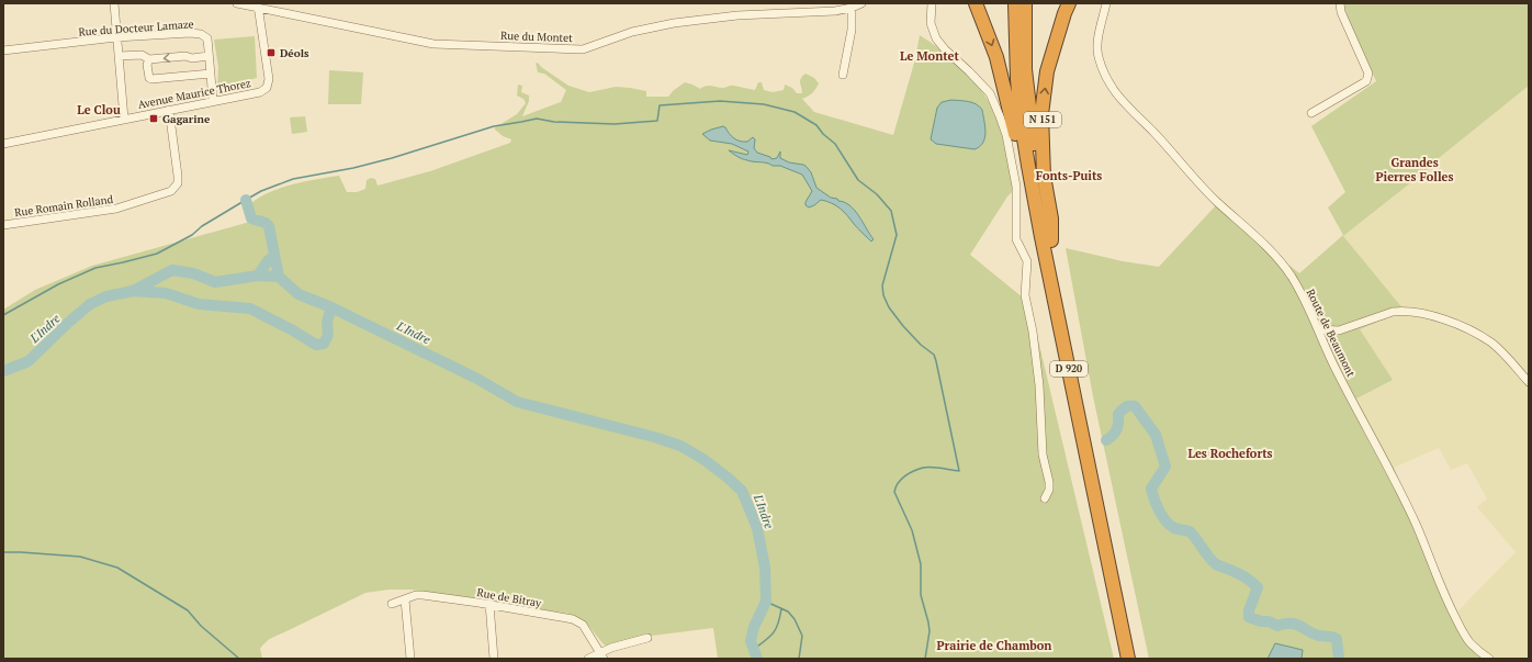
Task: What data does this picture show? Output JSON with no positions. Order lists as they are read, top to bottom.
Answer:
{
  "streets": {
    "highway": ["N 151", "D 920"],
    "street": [
      "Rue du Docteur Lamaze",
      "Rue du Montet",
      "Avenue Maurice Thorez",
      "Rue Romain Rolland",
      "Route de Beaumont",
      "Rue de Bitray"
    ]
  },
  "crossings": [
    ["Rue du Docteur Lamaze", "Avenue Maurice Thorez"],
    ["Rue du Montet", "Avenue Maurice Thorez"],
    ["Avenue Maurice Thorez", "Rue Romain Rolland"],
    ["N 151", "D 920"]
  ],
  "districts": [
    "Le Montet",
    "Le Clou",
    "Grandes Pierres Folles",
    "Fonts-Puits",
    "Les Rocheforts",
    "Prairie de Chambon"
  ],
  "water": ["L'Indre"],
  "places": {
    "transit": ["Déols", "Gagarine"]
  }
}
